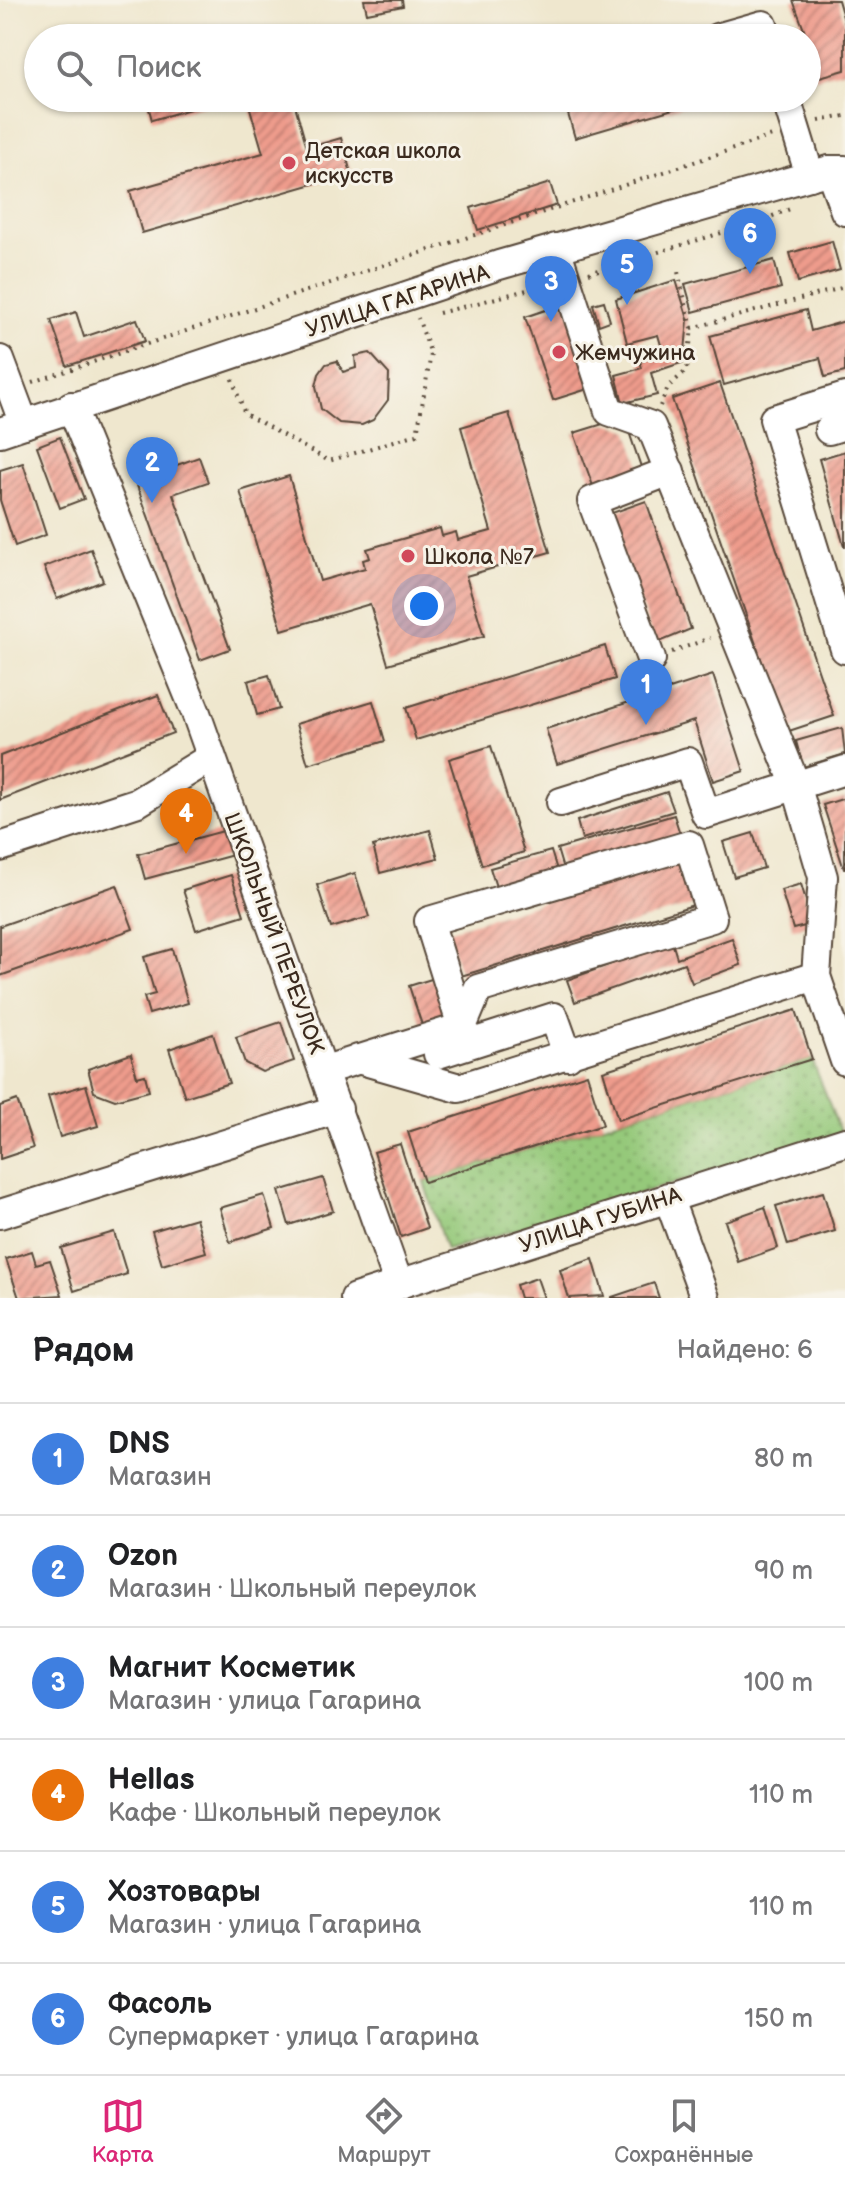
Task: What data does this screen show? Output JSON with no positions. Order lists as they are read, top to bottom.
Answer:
{
  "streets": {
    "street": ["УЛИЦА ГАГАРИНА", "ШКОЛЬНЫЙ ПЕРЕУЛОК", "УЛИЦА ГУБИНА"]
  },
  "crossings": [
    ["УЛИЦА ГАГАРИНА", "ШКОЛЬНЫЙ ПЕРЕУЛОК"],
    ["ШКОЛЬНЫЙ ПЕРЕУЛОК", "УЛИЦА ГУБИНА"]
  ],
  "places": ["Детская школа искусств", "Жемчужина", "Школа №7"],
  "page": {
    "search": "Поиск",
    "pins": [
      "6",
      "5",
      "3",
      "2",
      "1",
      "4"
    ],
    "heading": ["Рядом", "Найдено: 6"],
    "list": [
      {
        "mark": "1",
        "name": "DNS",
        "note": "Магазин",
        "value": "80 m"
      },
      {
        "mark": "2",
        "name": "Ozon",
        "note": "Магазин · Школьный переулок",
        "value": "90 m"
      },
      {
        "mark": "3",
        "name": "Магнит Косметик",
        "note": "Магазин · улица Гагарина",
        "value": "100 m"
      },
      {
        "mark": "4",
        "name": "Hellas",
        "note": "Кафе · Школьный переулок",
        "value": "110 m"
      },
      {
        "mark": "5",
        "name": "Хозтовары",
        "note": "Магазин · улица Гагарина",
        "value": "110 m"
      },
      {
        "mark": "6",
        "name": "Фасоль",
        "note": "Супермаркет · улица Гагарина",
        "value": "150 m"
      }
    ],
    "nav": ["Карта", "Маршрут", "Сохранённые"]
  }
}
